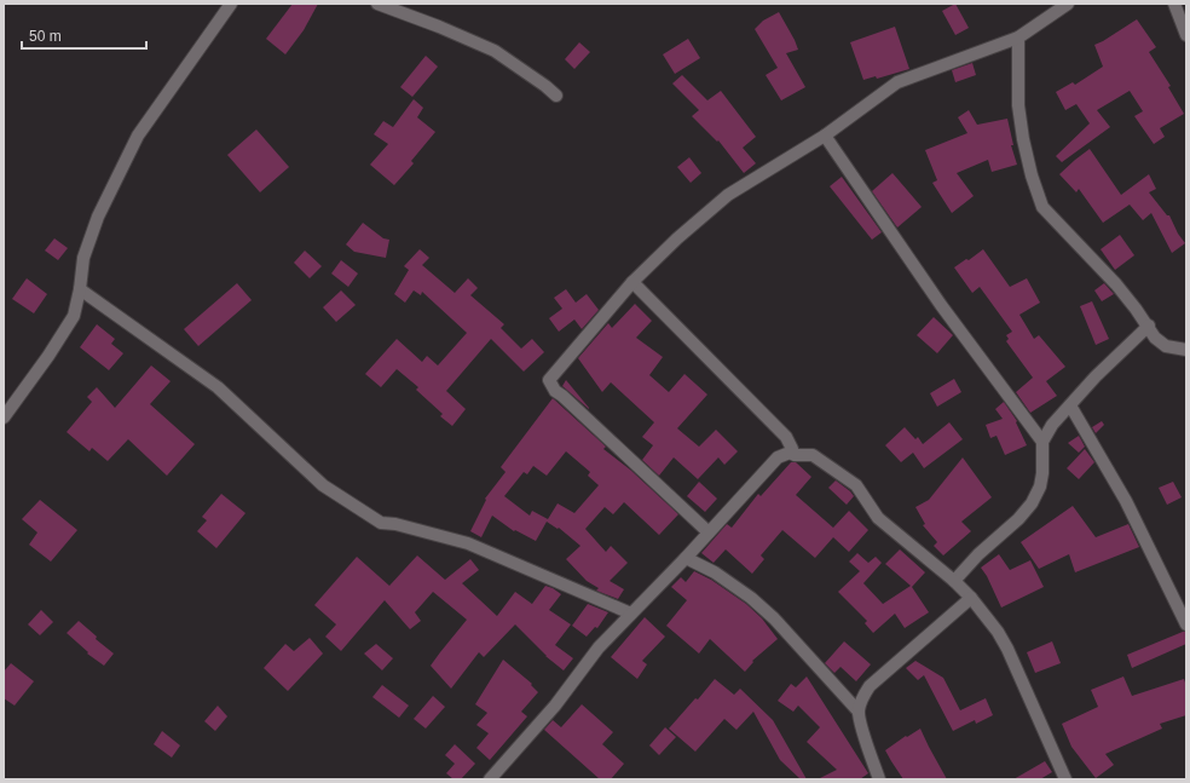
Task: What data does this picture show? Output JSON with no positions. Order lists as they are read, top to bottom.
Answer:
{
  "scale_bar": "50 m"
}
